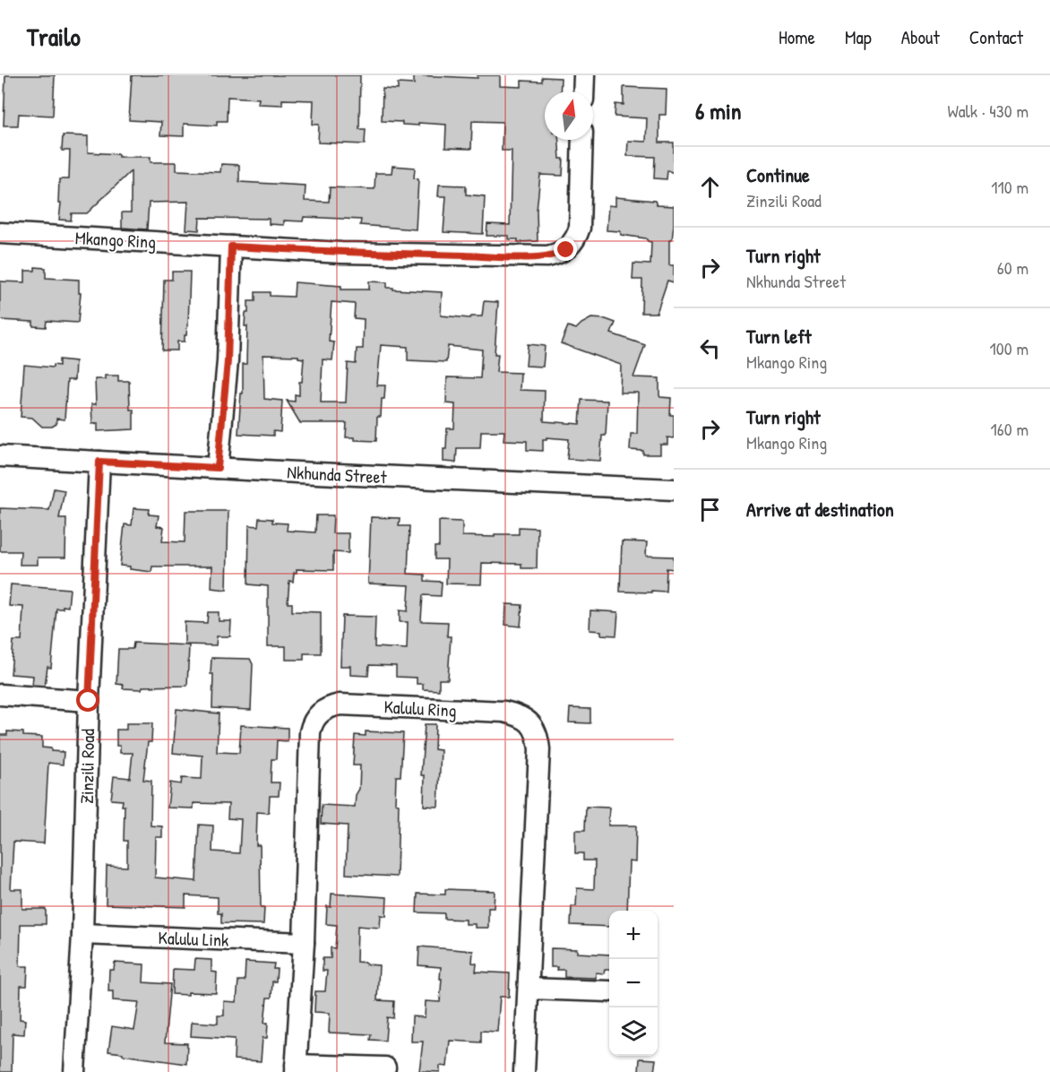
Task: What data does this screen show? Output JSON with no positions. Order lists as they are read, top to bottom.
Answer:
{
  "streets": {
    "street": [
      "Mkango Ring",
      "Nkhunda Street",
      "Kalulu Ring",
      "Zinzili Road",
      "Kalulu Link"
    ]
  },
  "crossings": [
    ["Nkhunda Street", "Zinzili Road"],
    ["Kalulu Ring", "Kalulu Link"],
    ["Zinzili Road", "Kalulu Link"]
  ],
  "north": "top",
  "page": {
    "header": "Trailo",
    "nav": [
      "Home",
      "Map",
      "About",
      "Contact"
    ],
    "heading": ["6 min", "Walk · 430 m"],
    "list": [
      ["Continue", "Zinzili Road", "110 m"],
      ["Turn right", "Nkhunda Street", "60 m"],
      ["Turn left", "Mkango Ring", "100 m"],
      ["Turn right", "Mkango Ring", "160 m"],
      "Arrive at destination"
    ],
    "map_buttons": ["+", "−"]
  }
}
